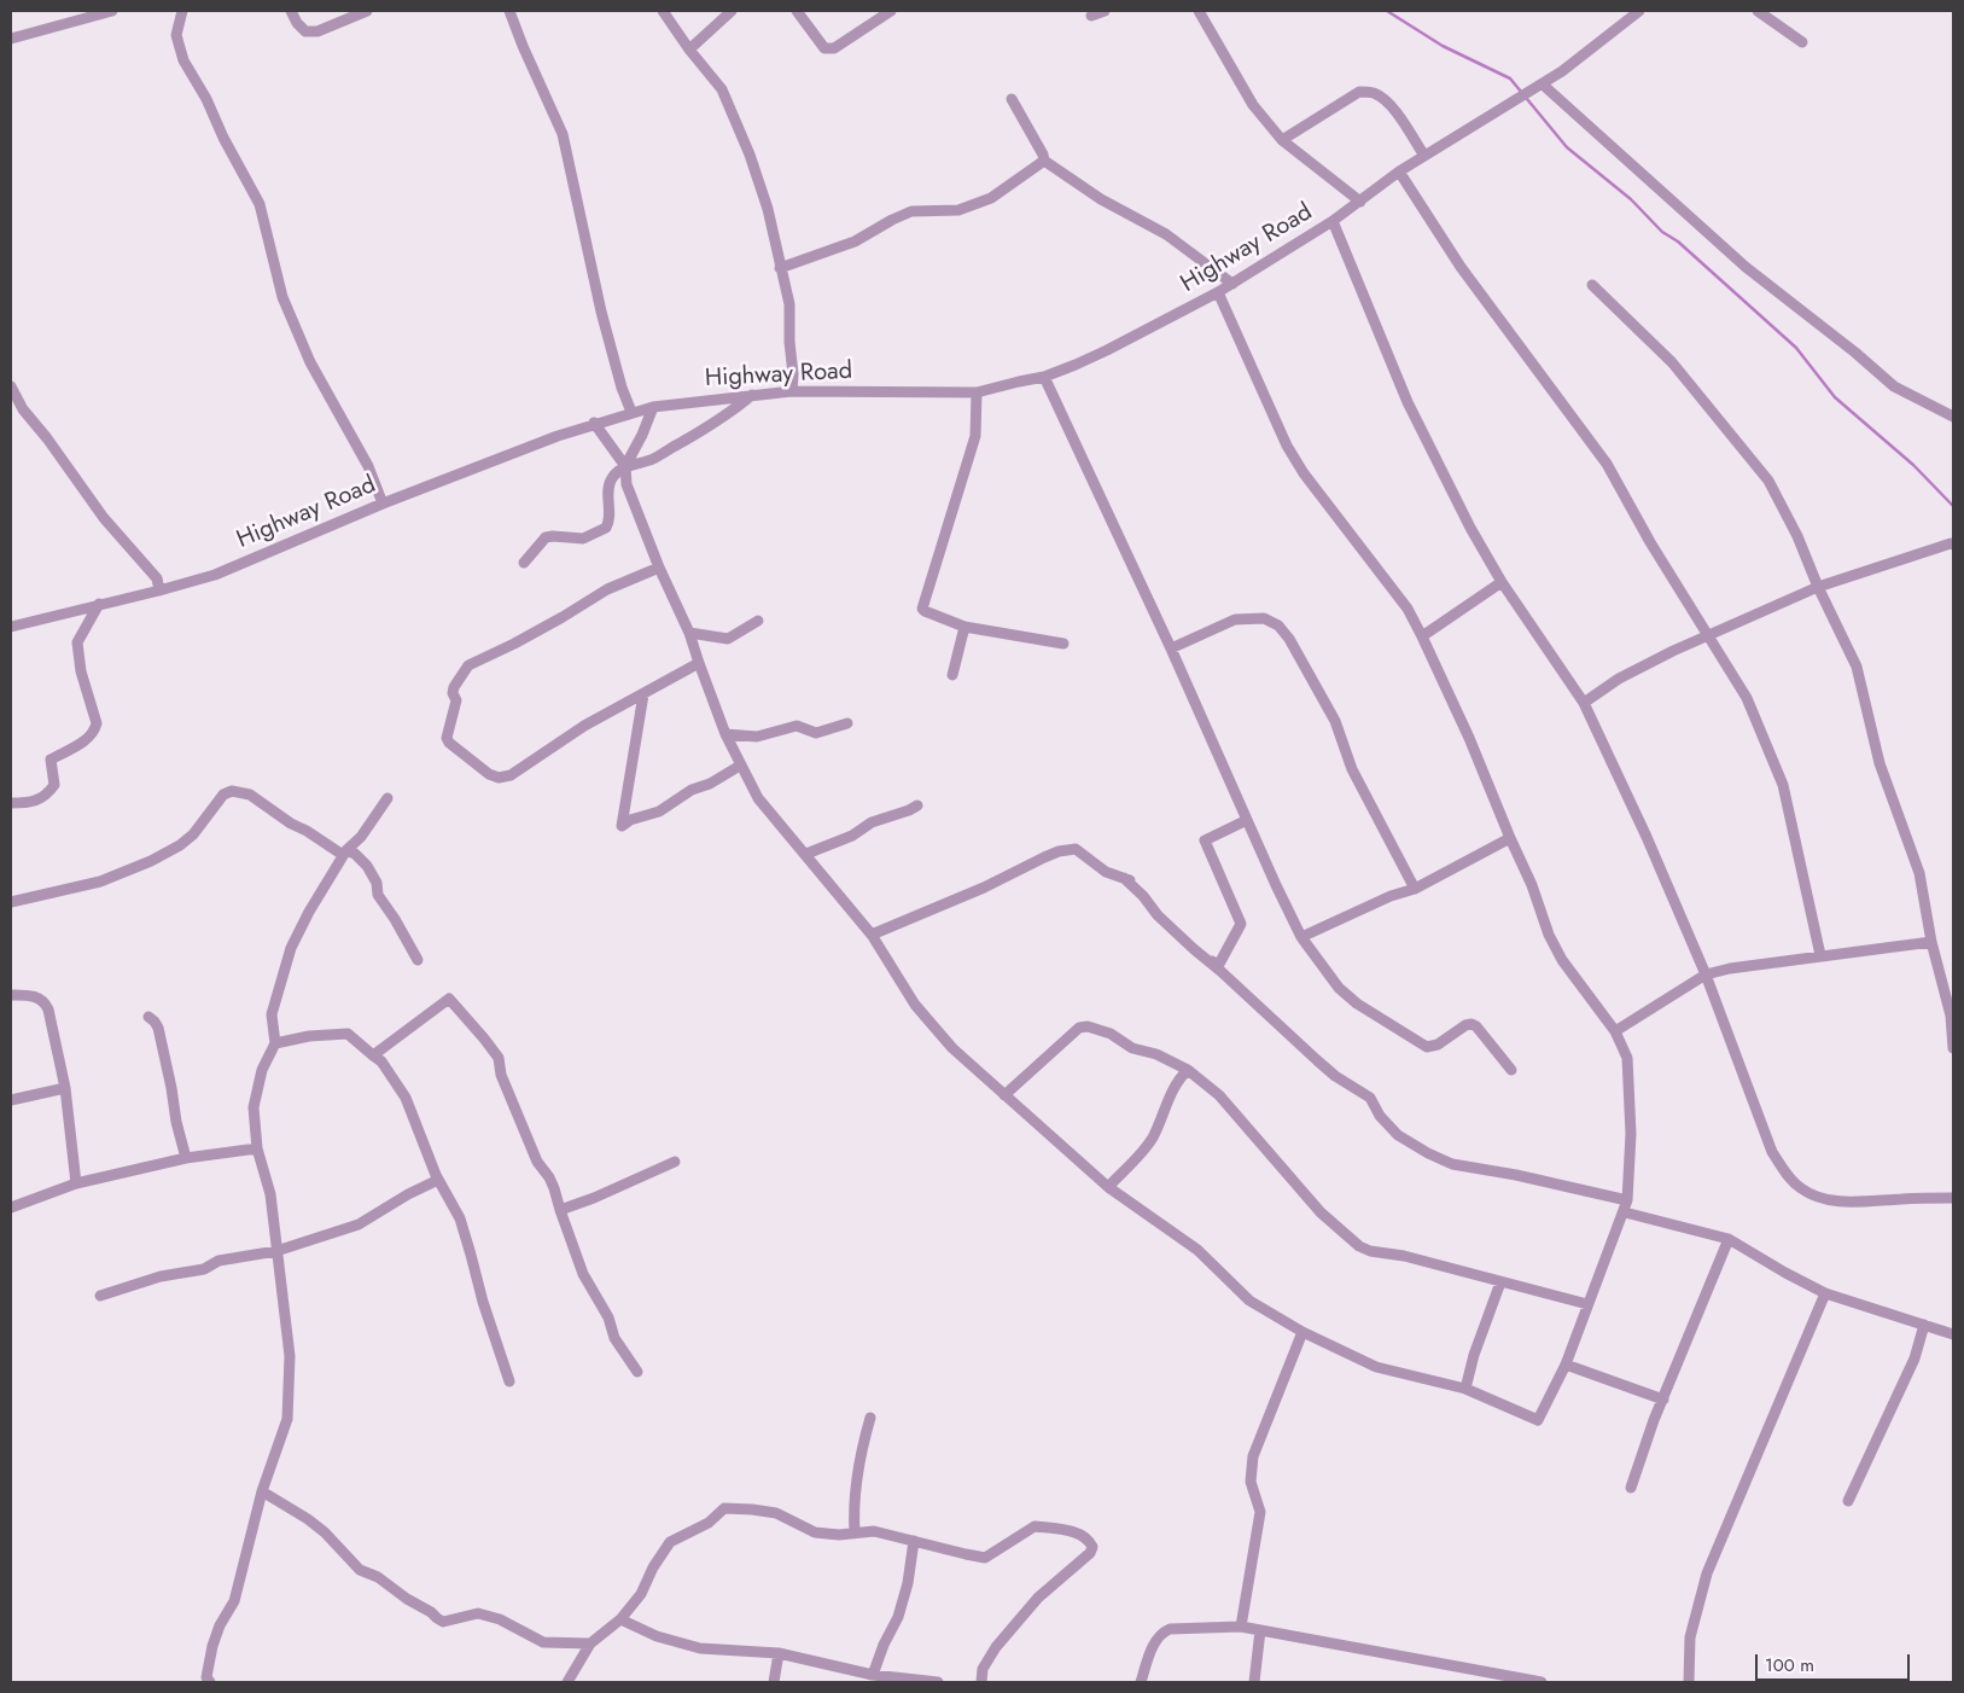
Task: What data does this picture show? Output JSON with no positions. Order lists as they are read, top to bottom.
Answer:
{
  "streets": {
    "street": ["Highway Road"]
  },
  "scale_bar": "100 m"
}
